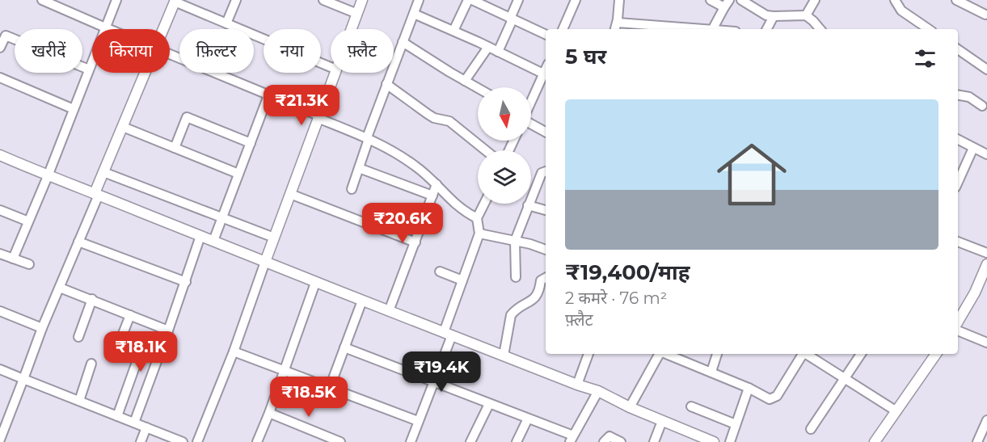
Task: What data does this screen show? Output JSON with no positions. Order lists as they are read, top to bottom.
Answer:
{
  "north": "bottom",
  "page": {
    "chip": [
      "खरीदें",
      "किराया",
      "फ़िल्टर",
      "नया",
      "फ़्लैट"
    ],
    "heading": "5 घर",
    "price": [
      "₹21.3K",
      "₹20.6K",
      "₹18.1K",
      "₹19.4K",
      "₹18.5K"
    ],
    "list": [
      {
        "name": "₹19,400/माह",
        "note": "2 कमरे · 76 m² · फ़्लैट"
      }
    ]
  }
}
